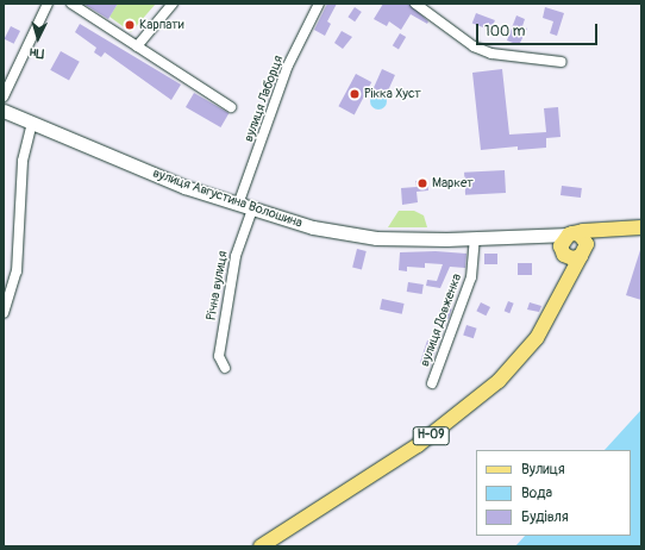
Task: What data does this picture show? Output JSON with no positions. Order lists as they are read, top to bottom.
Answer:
{
  "streets": {
    "main road": ["вулиця Августина Волошина", "Н-09"],
    "street": ["вулиця Лаборця", "Річна вулиця", "вулиця Довженка"]
  },
  "crossings": [
    ["вулиця Лаборця", "вулиця Августина Волошина"],
    ["вулиця Августина Волошина", "Річна вулиця"],
    ["вулиця Августина Волошина", "вулиця Довженка"],
    ["вулиця Августина Волошина", "Н-09"]
  ],
  "places": ["Карпати", "Рікка Хуст", "Маркет"],
  "legend": ["Вулиця", "Вода", "Будівля"],
  "scale_bar": "100 m",
  "north": "bottom"
}
